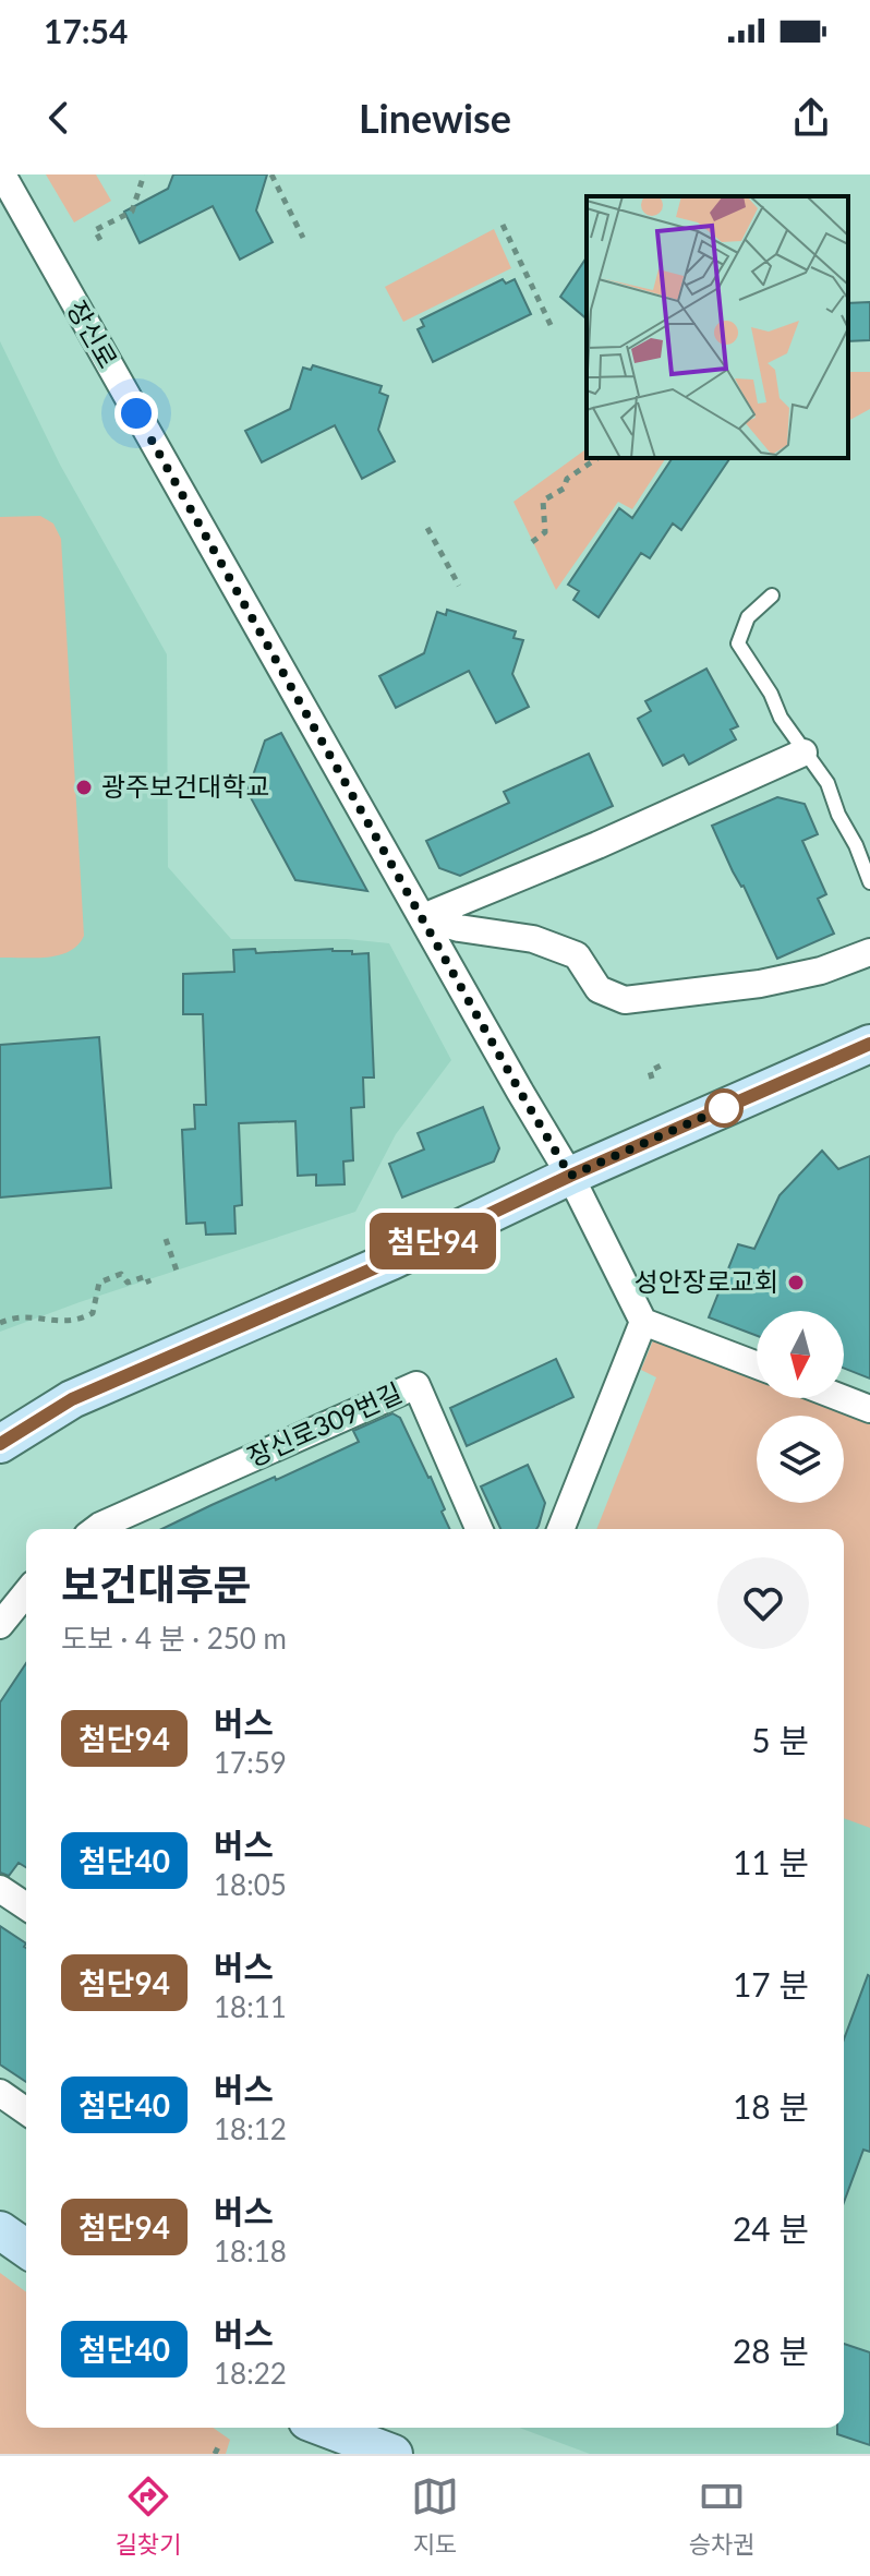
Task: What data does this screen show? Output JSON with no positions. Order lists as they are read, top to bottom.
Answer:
{
  "streets": {
    "street": ["장신로", "장신로309번길"]
  },
  "places": ["광주보건대학교", "성안장로교회"],
  "lines": ["bus line 첨단94"],
  "north": "bottom",
  "page": {
    "status": "17:54",
    "header": "Linewise",
    "on_map": "첨단94",
    "heading": ["보건대후문", "도보 · 4 분 · 250 m"],
    "list": [
      {
        "mark": "첨단94",
        "name": "버스",
        "note": "17:59",
        "value": "5 분"
      },
      {
        "mark": "첨단40",
        "name": "버스",
        "note": "18:05",
        "value": "11 분"
      },
      {
        "mark": "첨단94",
        "name": "버스",
        "note": "18:11",
        "value": "17 분"
      },
      {
        "mark": "첨단40",
        "name": "버스",
        "note": "18:12",
        "value": "18 분"
      },
      {
        "mark": "첨단94",
        "name": "버스",
        "note": "18:18",
        "value": "24 분"
      },
      {
        "mark": "첨단40",
        "name": "버스",
        "note": "18:22",
        "value": "28 분"
      }
    ],
    "tabs": ["길찾기", "지도", "승차권"]
  }
}
